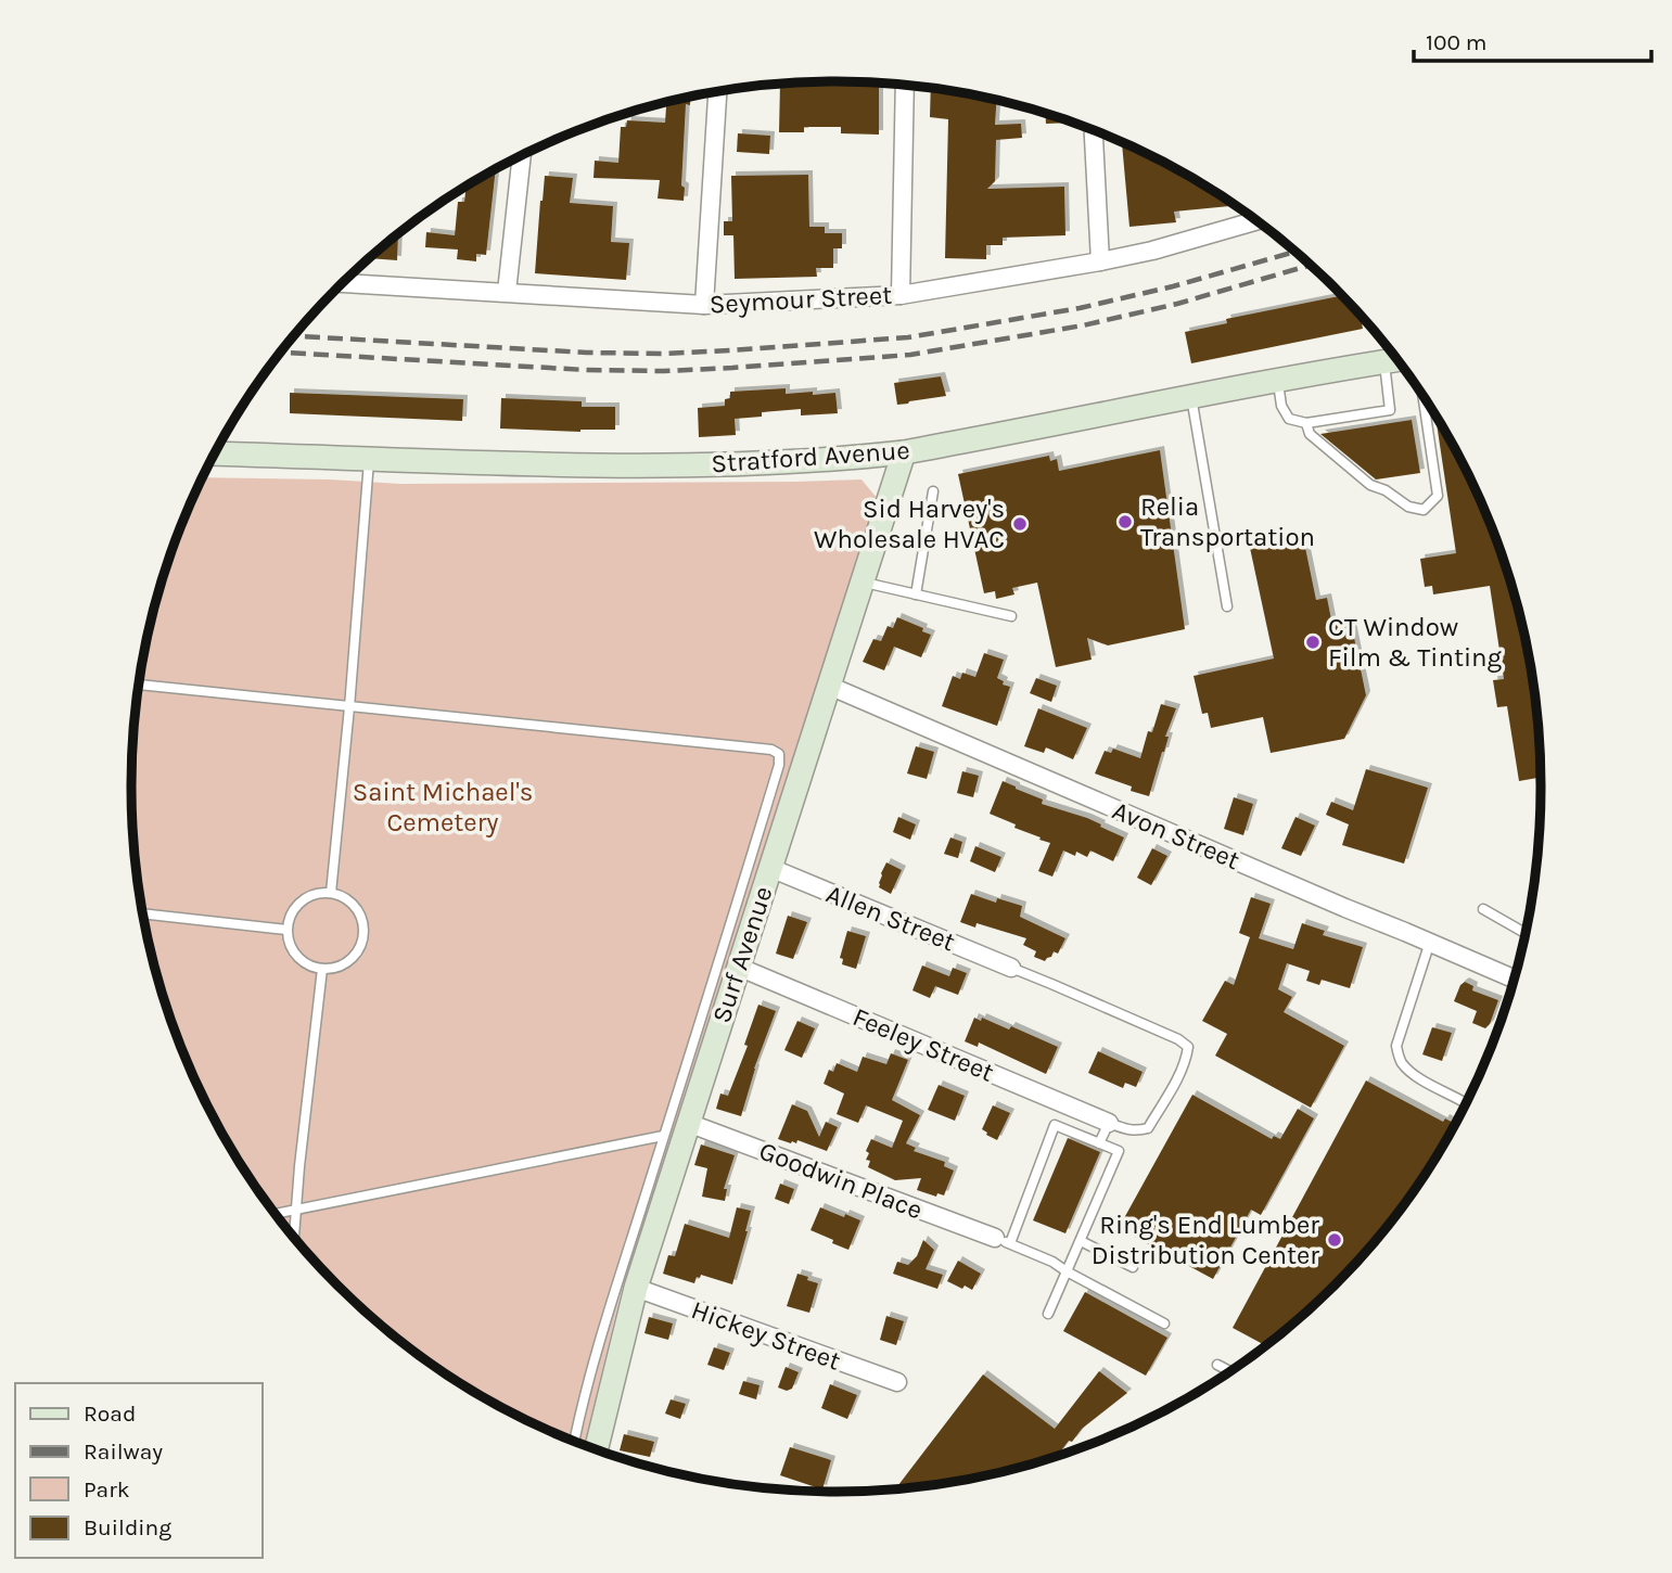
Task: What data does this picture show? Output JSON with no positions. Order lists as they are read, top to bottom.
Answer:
{
  "streets": {
    "main road": ["Stratford Avenue", "Surf Avenue"],
    "street": [
      "Seymour Street",
      "Avon Street",
      "Allen Street",
      "Feeley Street",
      "Goodwin Place",
      "Hickey Street"
    ]
  },
  "crossings": [
    ["Stratford Avenue", "Surf Avenue"],
    ["Avon Street", "Surf Avenue"],
    ["Allen Street", "Surf Avenue"],
    ["Surf Avenue", "Feeley Street"],
    ["Surf Avenue", "Goodwin Place"],
    ["Surf Avenue", "Hickey Street"]
  ],
  "parks": ["Saint Michael's Cemetery"],
  "places": [
    "Relia Transportation",
    "Sid Harvey's Wholesale HVAC",
    "CT Window Film & Tinting",
    "Ring's End Lumber Distribution Center"
  ],
  "legend": [
    "Road",
    "Railway",
    "Park",
    "Building"
  ],
  "scale_bar": "100 m"
}
